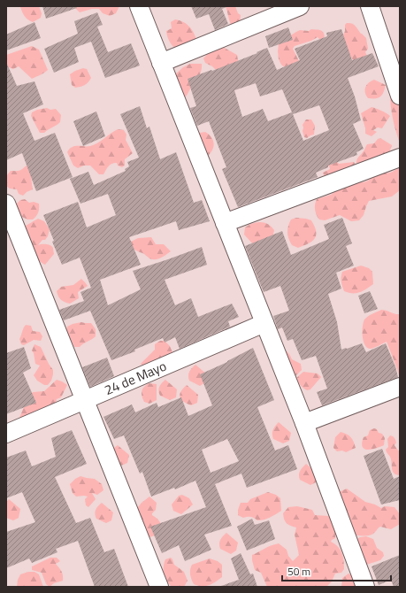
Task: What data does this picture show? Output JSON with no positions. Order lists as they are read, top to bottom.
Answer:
{
  "streets": {
    "street": ["24 de Mayo"]
  },
  "scale_bar": "50 m"
}
